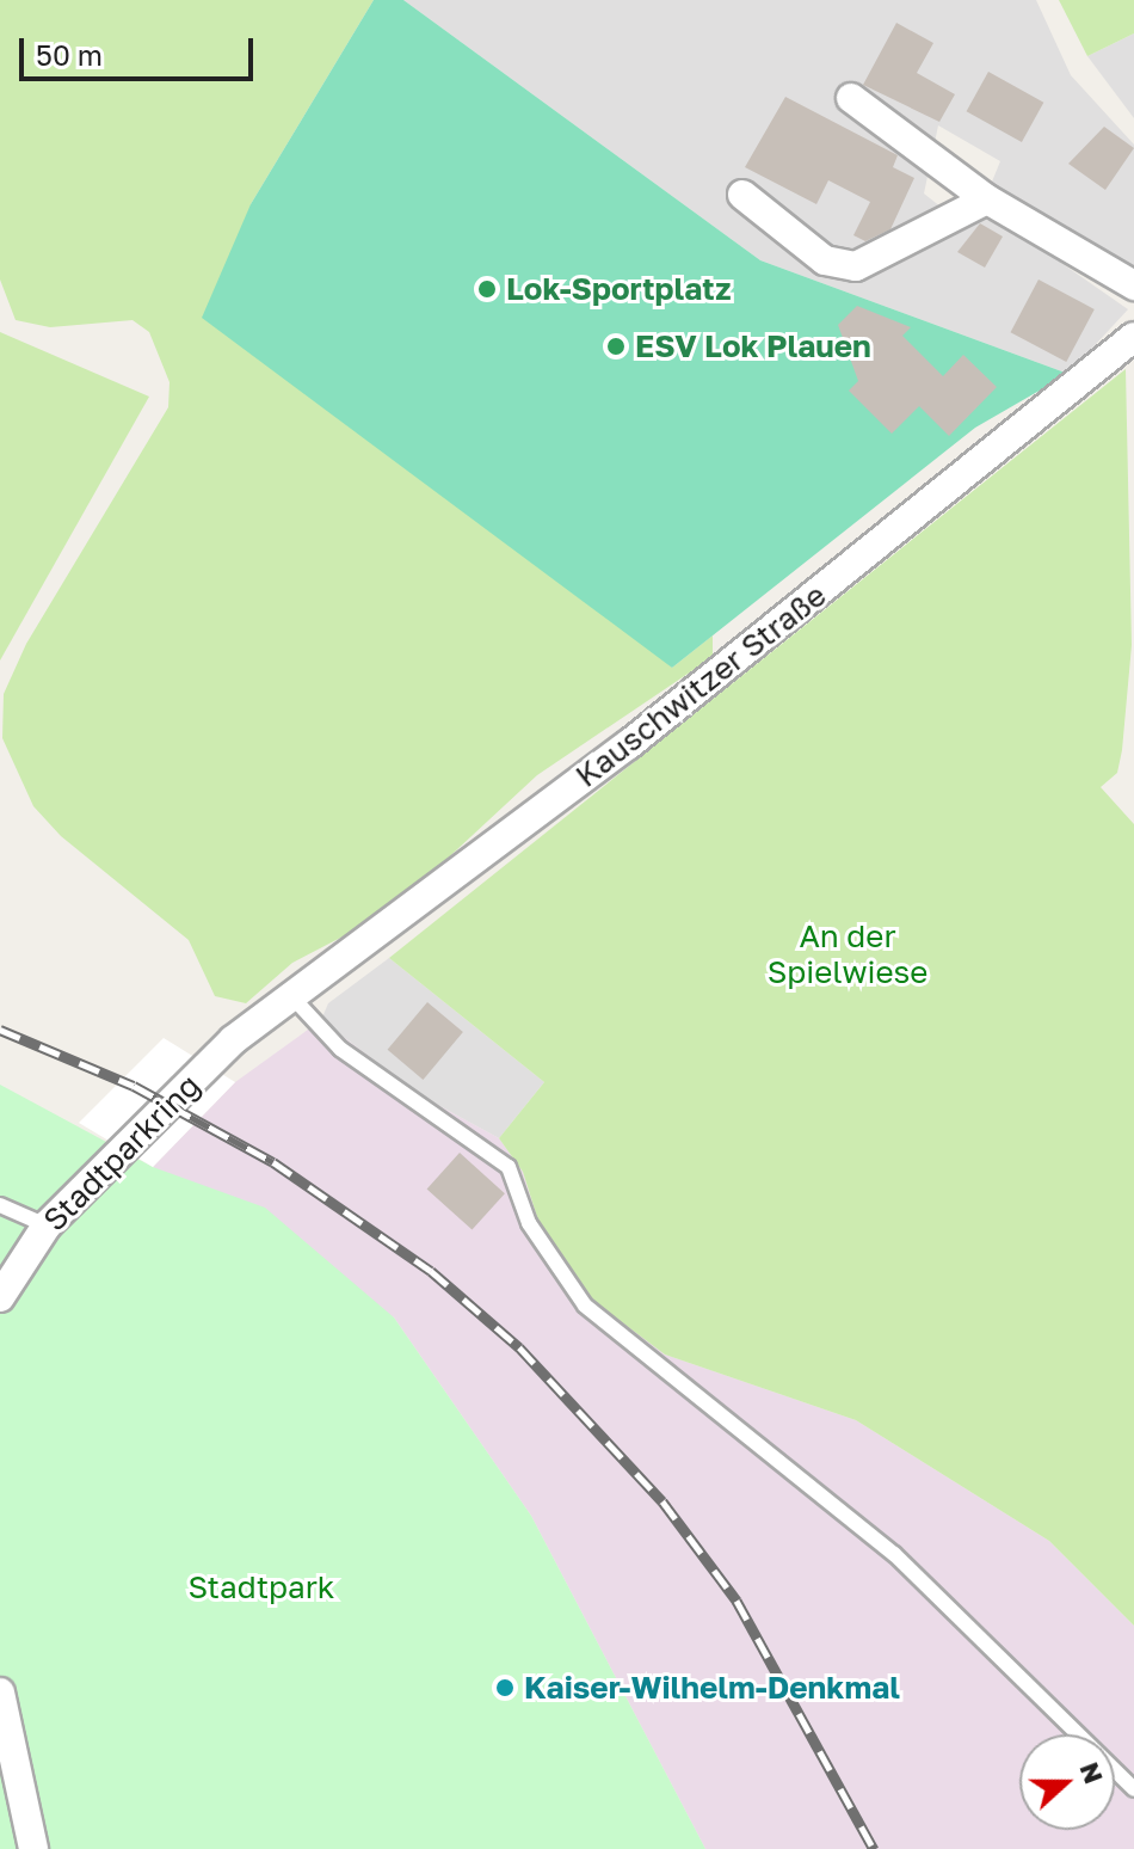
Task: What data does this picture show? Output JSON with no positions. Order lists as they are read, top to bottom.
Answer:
{
  "streets": {
    "street": ["Kauschwitzer Straße", "Stadtparkring"]
  },
  "crossings": [
    ["Kauschwitzer Straße", "Stadtparkring"]
  ],
  "parks": ["An der Spielwiese", "Stadtpark"],
  "places": ["Lok-Sportplatz", "ESV Lok Plauen", "Kaiser-Wilhelm-Denkmal"],
  "scale_bar": "50 m",
  "north": "right"
}
